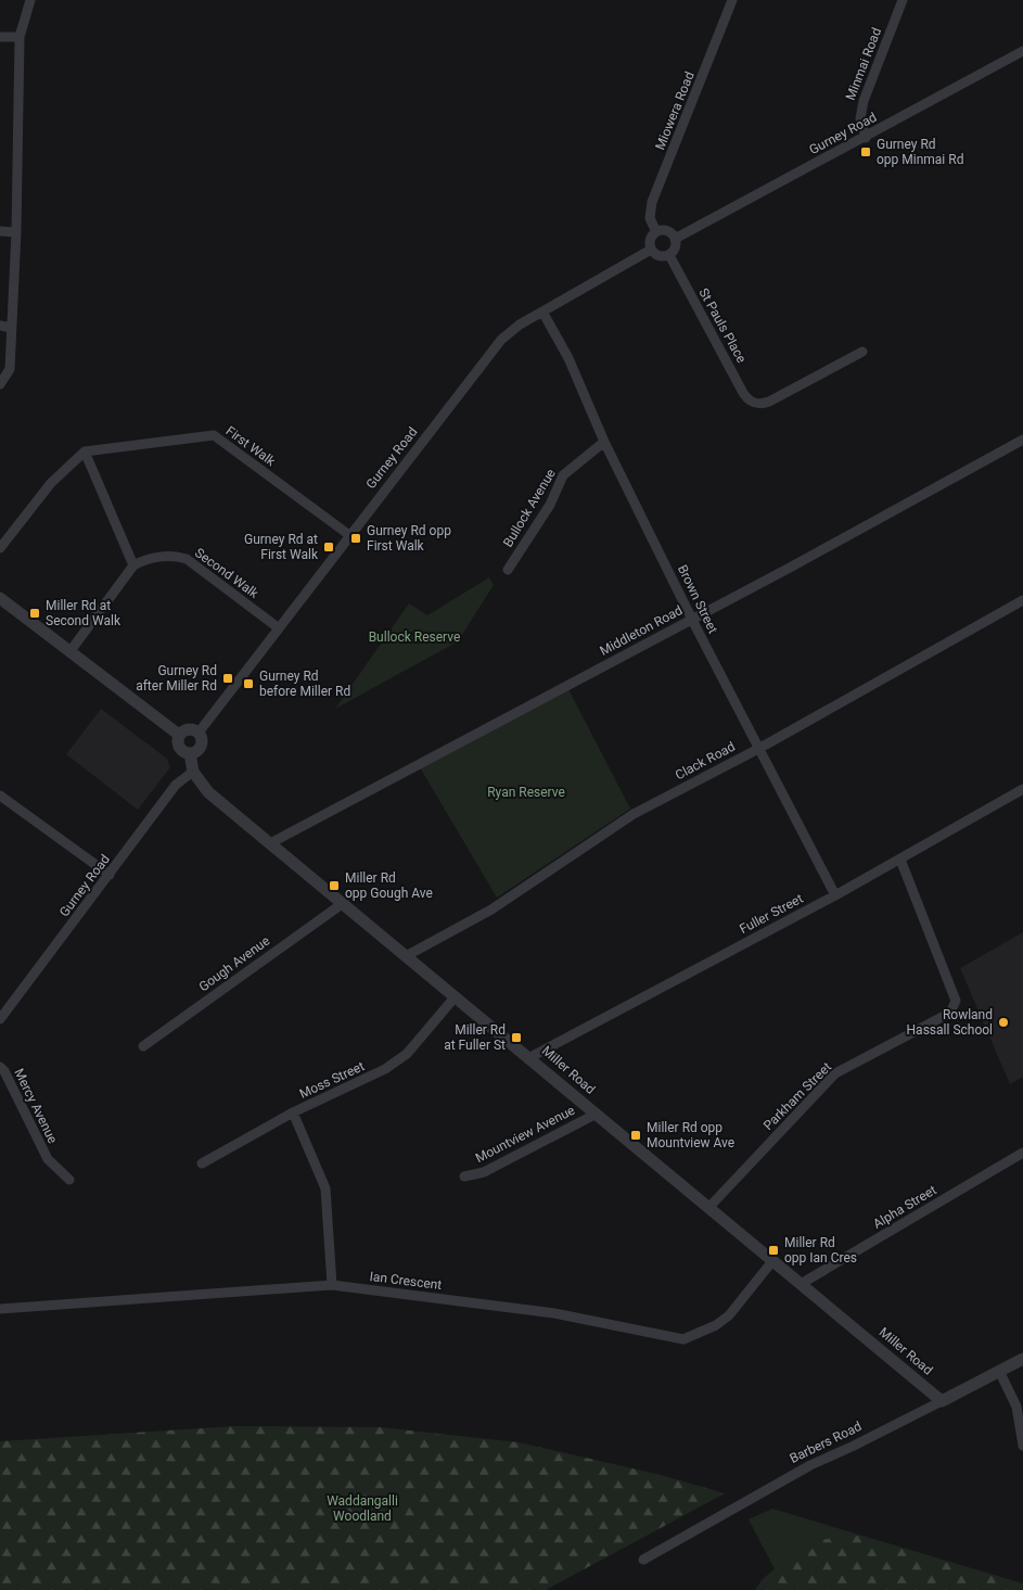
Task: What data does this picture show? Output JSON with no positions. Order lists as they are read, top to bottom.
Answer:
{
  "streets": {
    "street": [
      "Minmai Road",
      "Miowera Road",
      "Gurney Road",
      "St Pauls Place",
      "First Walk",
      "Bullock Avenue",
      "Second Walk",
      "Brown Street",
      "Middleton Road",
      "Clack Road",
      "Fuller Street",
      "Gough Avenue",
      "Miller Road",
      "Moss Street",
      "Parkham Street",
      "Mercy Avenue",
      "Mountview Avenue",
      "Alpha Street",
      "Ian Crescent",
      "Barbers Road"
    ]
  },
  "crossings": [
    ["Minmai Road", "Gurney Road"],
    ["Miowera Road", "Gurney Road"],
    ["Miowera Road", "St Pauls Place"],
    ["Gurney Road", "St Pauls Place"],
    ["Gurney Road", "First Walk"],
    ["Gurney Road", "Second Walk"],
    ["Gurney Road", "Brown Street"],
    ["Gurney Road", "Miller Road"],
    ["Bullock Avenue", "Brown Street"],
    ["Brown Street", "Middleton Road"],
    ["Brown Street", "Clack Road"],
    ["Brown Street", "Fuller Street"],
    ["Middleton Road", "Miller Road"],
    ["Clack Road", "Miller Road"],
    ["Fuller Street", "Miller Road"],
    ["Fuller Street", "Parkham Street"],
    ["Gough Avenue", "Miller Road"],
    ["Miller Road", "Moss Street"],
    ["Miller Road", "Parkham Street"],
    ["Miller Road", "Mountview Avenue"],
    ["Miller Road", "Alpha Street"],
    ["Miller Road", "Ian Crescent"],
    ["Miller Road", "Barbers Road"]
  ],
  "parks": ["Bullock Reserve", "Ryan Reserve", "Waddangalli Woodland"],
  "places": {
    "transit": [
      "Gurney Rd opp Minmai Rd",
      "Gurney Rd opp First Walk",
      "Gurney Rd at First Walk",
      "Miller Rd at Second Walk",
      "Gurney Rd after Miller Rd",
      "Gurney Rd before Miller Rd",
      "Miller Rd opp Gough Ave",
      "Miller Rd at Fuller St",
      "Miller Rd opp Mountview Ave",
      "Miller Rd opp Ian Cres"
    ],
    "other": ["Rowland Hassall School"]
  }
}
